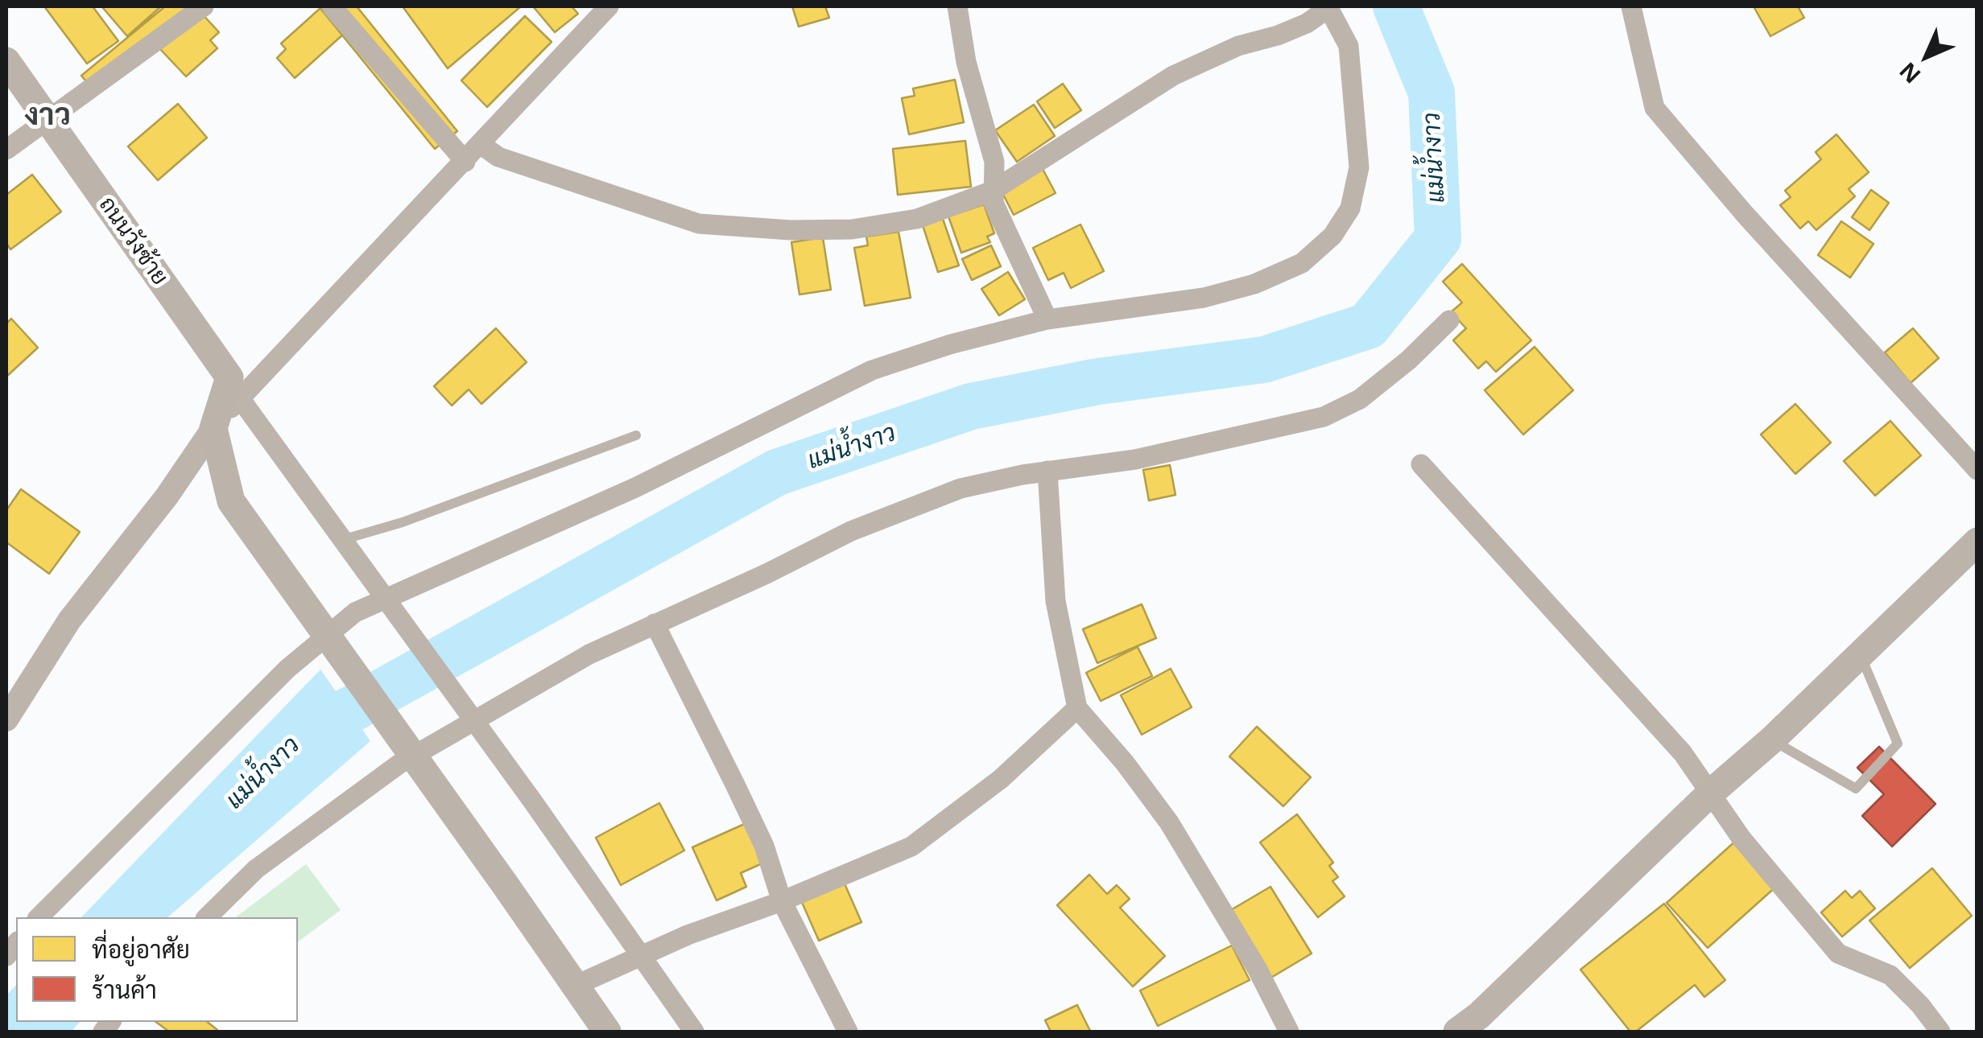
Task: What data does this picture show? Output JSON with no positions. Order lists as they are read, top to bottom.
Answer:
{
  "streets": {
    "main road": ["ถนนวังซ้าย"]
  },
  "districts": ["งาว"],
  "water": ["แม่น้ำงาว"],
  "legend": ["ที่อยู่อาศัย", "ร้านค้า"],
  "north": "bottom left"
}
